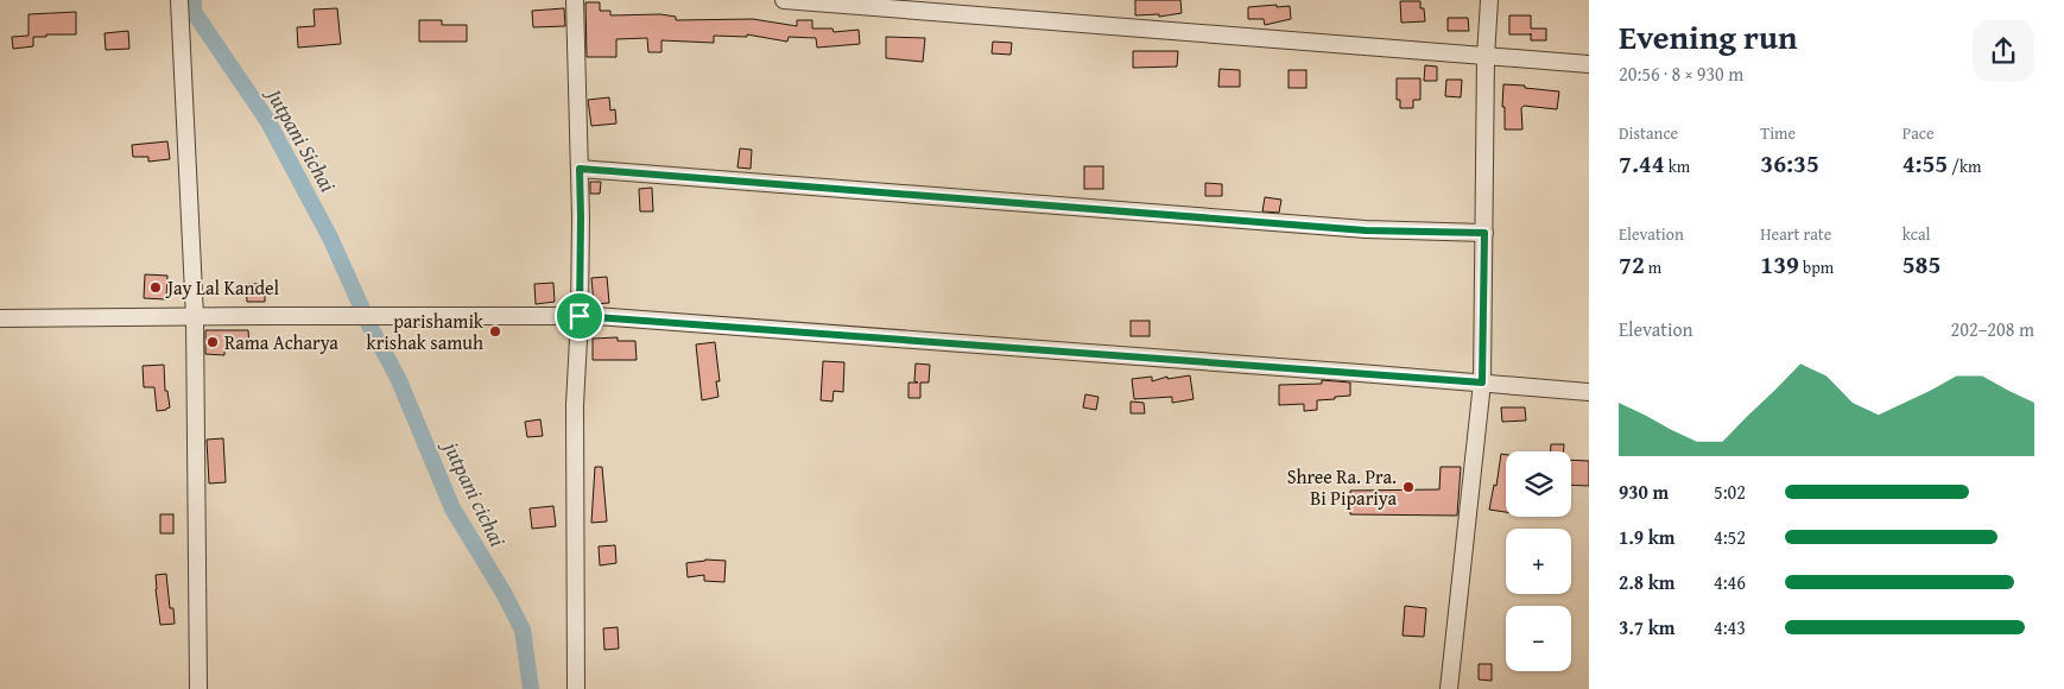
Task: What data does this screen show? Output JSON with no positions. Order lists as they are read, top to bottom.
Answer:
{
  "water": ["Jutpani Sichai", "jutpani cichai"],
  "places": [
    "Jay Lal Kandel",
    "parishamik krishak samuh",
    "Rama Acharya",
    "Shree Ra. Pra. Bi Pipariya"
  ],
  "page": {
    "heading": ["Evening run", "20:56 · 8 × 930 m"],
    "stats": [
      ["Distance", "7.44 km"],
      ["Time", "36:35"],
      ["Pace", "4:55 /km"],
      ["Elevation", "72 m"],
      ["Heart rate", "139 bpm"],
      ["kcal", "585"]
    ],
    "chart": ["Elevation", "202–208 m"],
    "map_buttons": ["+", "−"],
    "list": [
      {
        "name": "930 m",
        "note": "5:02"
      },
      {
        "name": "1.9 km",
        "note": "4:52"
      },
      {
        "name": "2.8 km",
        "note": "4:46"
      },
      {
        "name": "3.7 km",
        "note": "4:43"
      }
    ]
  }
}
